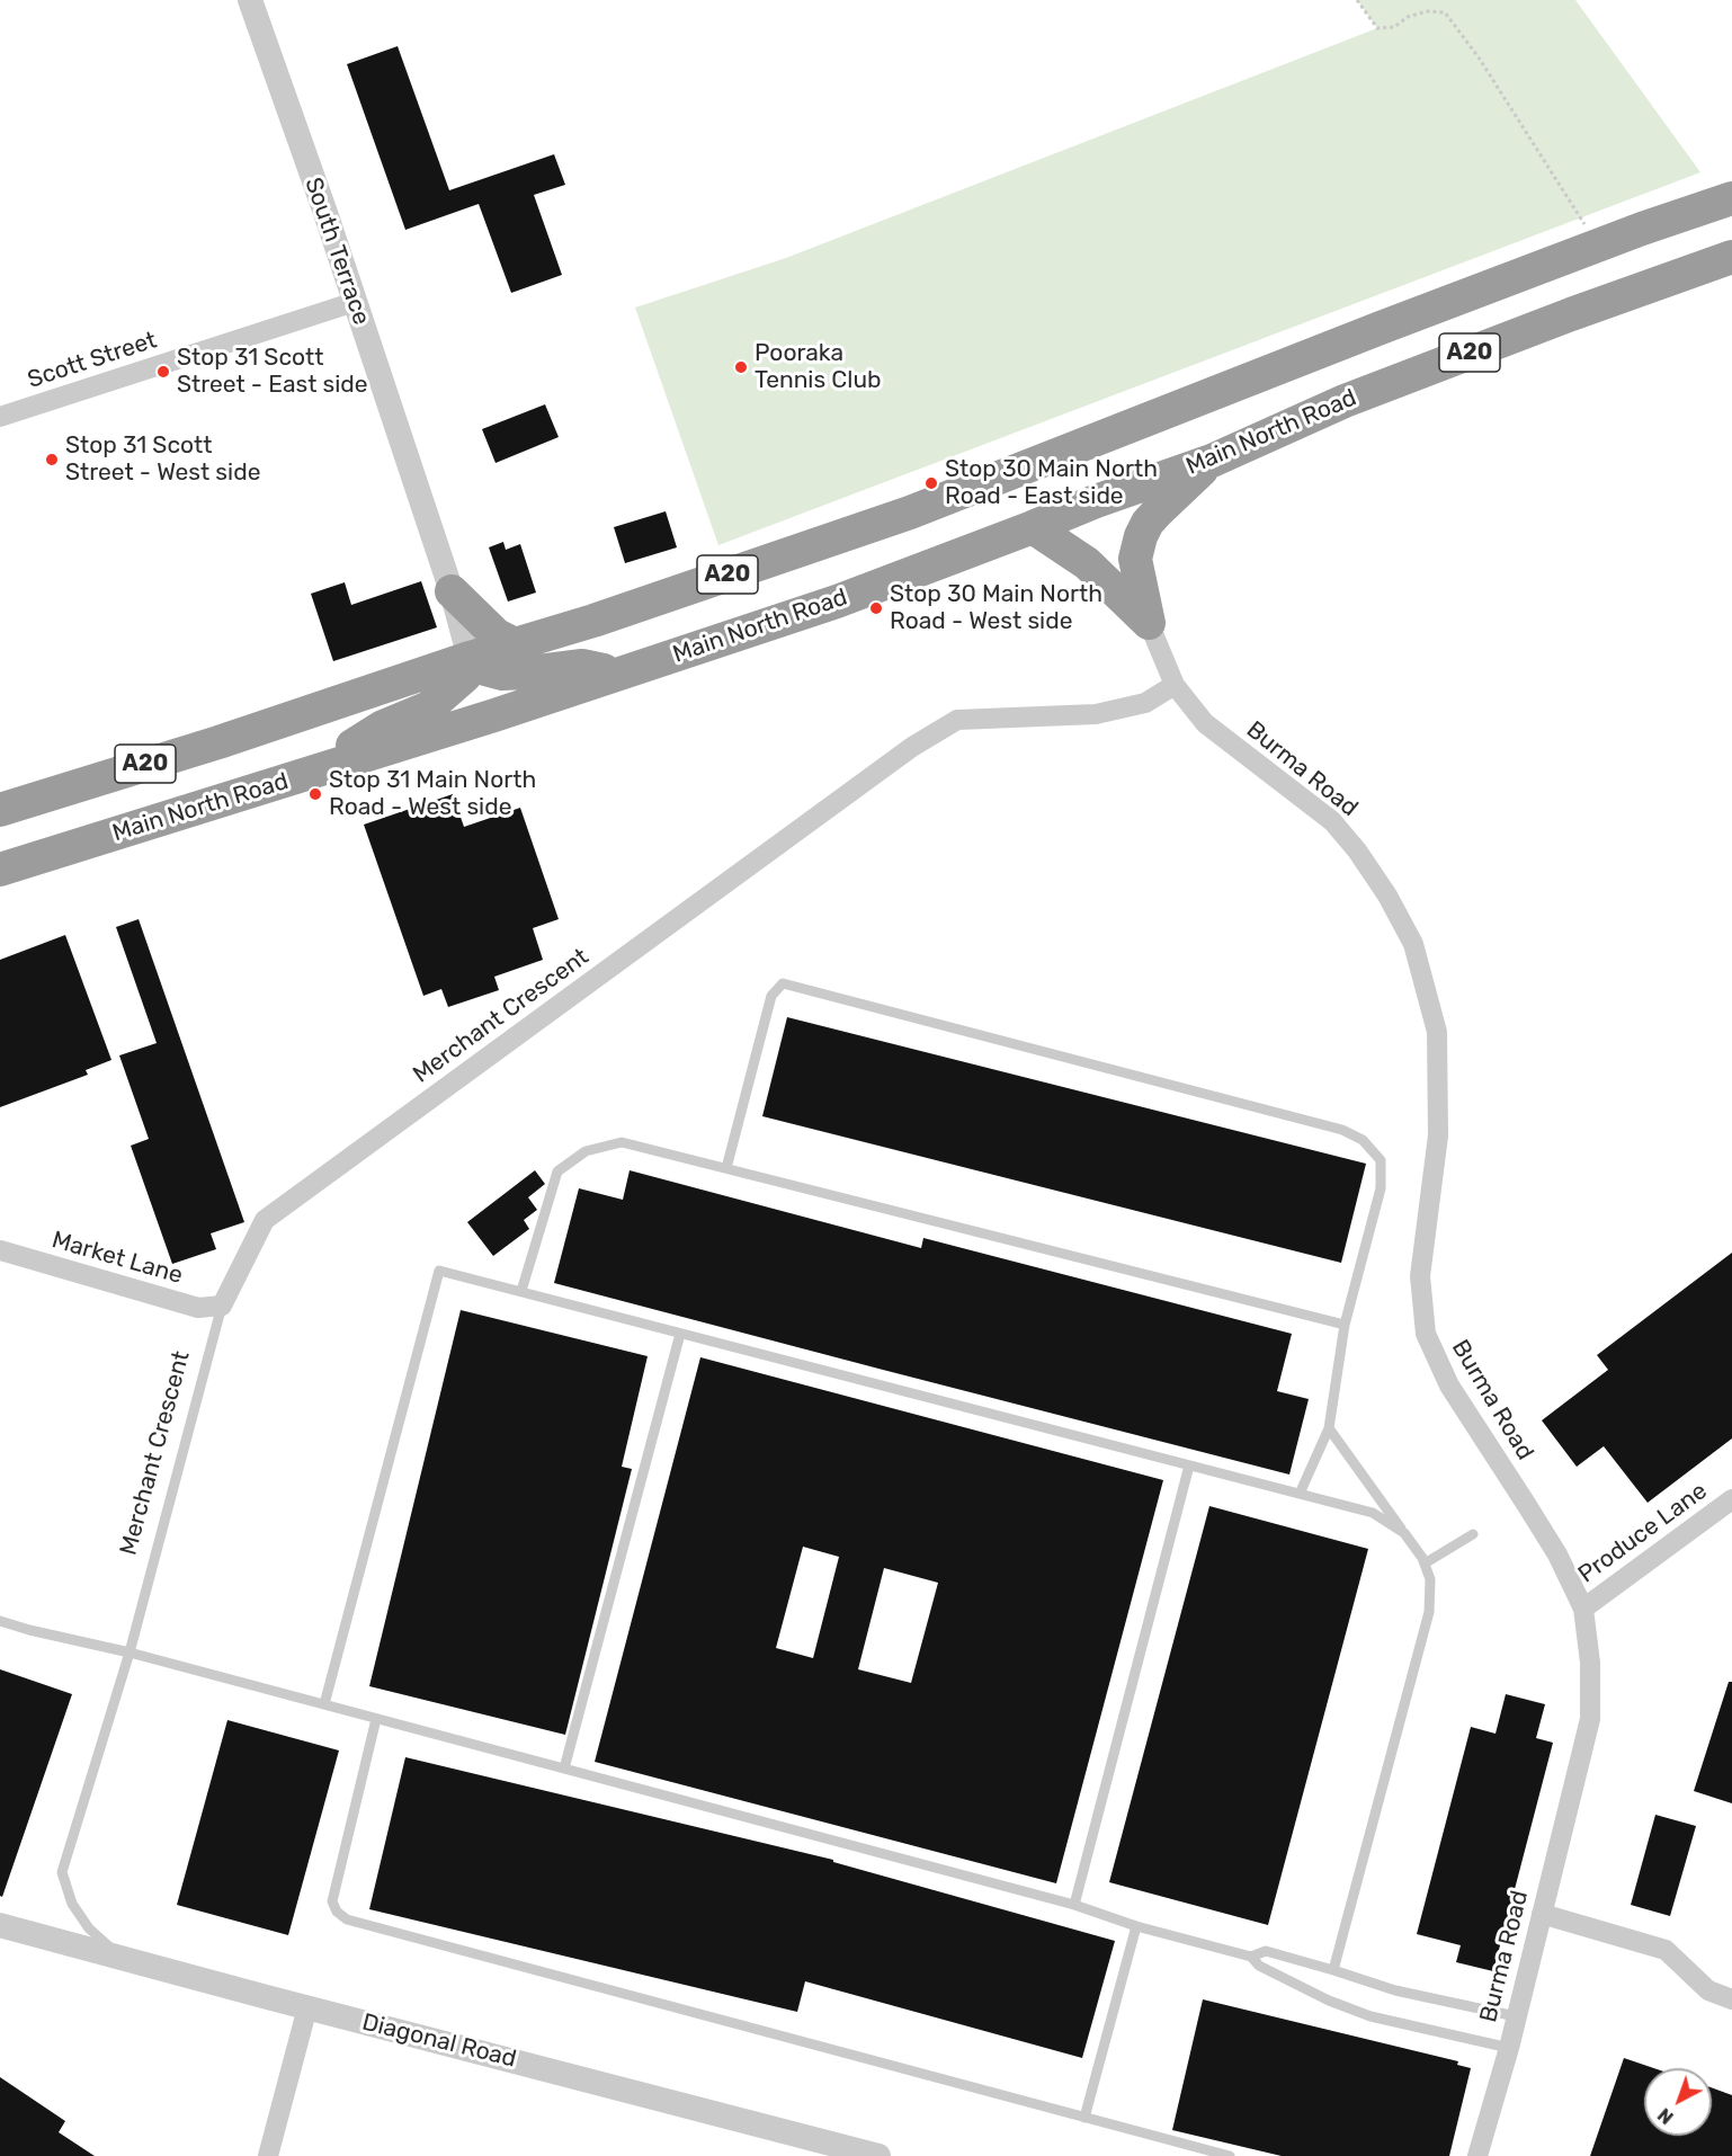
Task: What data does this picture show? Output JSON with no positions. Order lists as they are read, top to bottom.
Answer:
{
  "streets": {
    "highway": ["A20", "Main North Road"],
    "street": [
      "South Terrace",
      "Scott Street",
      "Burma Road",
      "Merchant Crescent",
      "Market Lane",
      "Produce Lane",
      "Diagonal Road"
    ]
  },
  "crossings": [
    ["South Terrace", "A20"],
    ["South Terrace", "Scott Street"],
    ["Burma Road", "Merchant Crescent"],
    ["Burma Road", "Produce Lane"],
    ["Merchant Crescent", "Market Lane"],
    ["Merchant Crescent", "Diagonal Road"]
  ],
  "places": [
    "Pooraka Tennis Club",
    "Stop 31 Scott Street - East side",
    "Stop 31 Scott Street - West side",
    "Stop 30 Main North Road - East side",
    "Stop 30 Main North Road - West side",
    "Stop 31 Main North Road - West side"
  ],
  "north": "bottom left"
}
